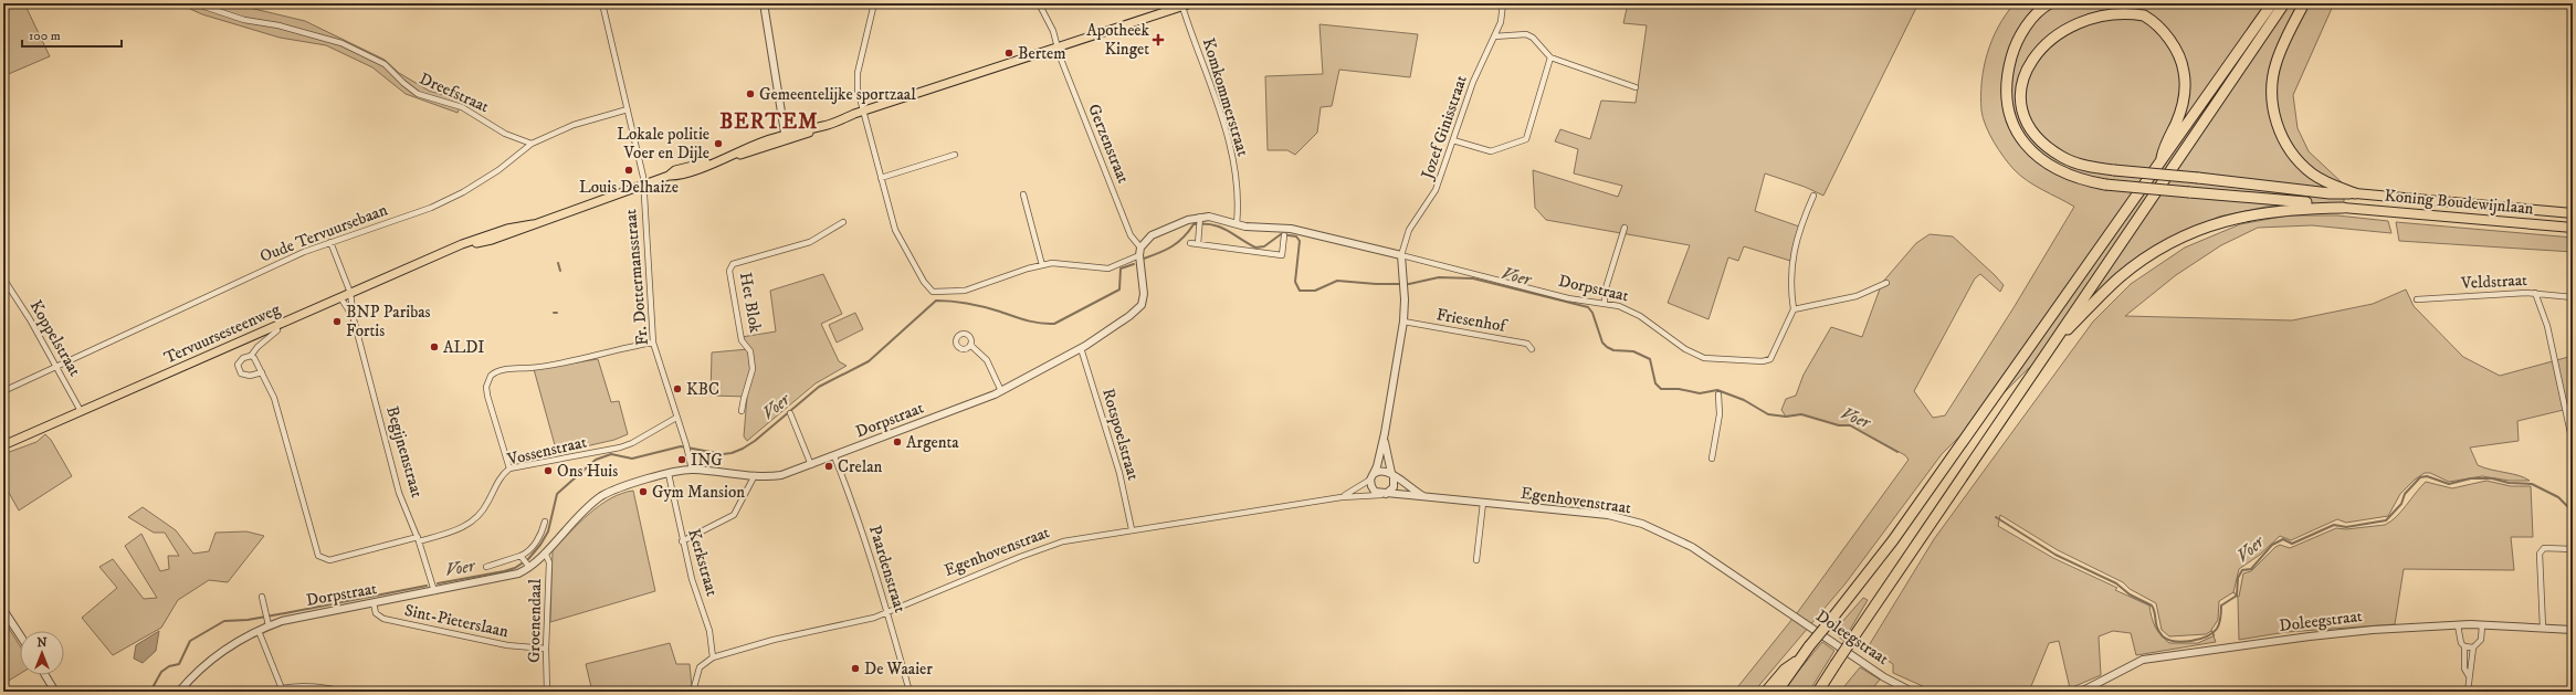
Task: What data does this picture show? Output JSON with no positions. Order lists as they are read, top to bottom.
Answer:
{
  "streets": {
    "highway": ["Koning Boudewijnlaan"],
    "main road": ["Tervuursesteenweg"],
    "street": [
      "Dreefstraat",
      "Komkommerstraat",
      "Jozef Ginisstraat",
      "Gerzenstraat",
      "Oude Tervuursebaan",
      "Fr. Dottermansstraat",
      "Veldstraat",
      "Dorpstraat",
      "Het Blok",
      "Friesenhof",
      "Koppelstraat",
      "Rotspoelstraat",
      "Vossenstraat",
      "Begijnenstraat",
      "Egenhovenstraat",
      "Kerkstraat",
      "Paardenstraat",
      "Sint-Pieterslaan",
      "Groenendaal",
      "Doleegstraat"
    ]
  },
  "crossings": [
    ["Dreefstraat", "Oude Tervuursebaan"],
    ["Komkommerstraat", "Dorpstraat"],
    ["Komkommerstraat", "Tervuursesteenweg"],
    ["Jozef Ginisstraat", "Dorpstraat"],
    ["Gerzenstraat", "Dorpstraat"],
    ["Gerzenstraat", "Tervuursesteenweg"],
    ["Oude Tervuursebaan", "Fr. Dottermansstraat"],
    ["Oude Tervuursebaan", "Koppelstraat"],
    ["Oude Tervuursebaan", "Begijnenstraat"],
    ["Fr. Dottermansstraat", "Dorpstraat"],
    ["Fr. Dottermansstraat", "Tervuursesteenweg"],
    ["Fr. Dottermansstraat", "Vossenstraat"],
    ["Dorpstraat", "Rotspoelstraat"],
    ["Dorpstraat", "Begijnenstraat"],
    ["Dorpstraat", "Kerkstraat"],
    ["Dorpstraat", "Paardenstraat"],
    ["Dorpstraat", "Sint-Pieterslaan"],
    ["Dorpstraat", "Groenendaal"],
    ["Tervuursesteenweg", "Koppelstraat"],
    ["Tervuursesteenweg", "Begijnenstraat"],
    ["Rotspoelstraat", "Egenhovenstraat"],
    ["Vossenstraat", "Begijnenstraat"],
    ["Egenhovenstraat", "Kerkstraat"],
    ["Egenhovenstraat", "Paardenstraat"],
    ["Egenhovenstraat", "Doleegstraat"],
    ["Sint-Pieterslaan", "Groenendaal"]
  ],
  "districts": ["BERTEM"],
  "water": ["Voer"],
  "places": {
    "health": ["Apotheek Kinget"],
    "other": [
      "Bertem",
      "Gemeentelijke sportzaal",
      "Lokale politie Voer en Dijle",
      "Louis Delhaize",
      "BNP Paribas Fortis",
      "ALDI",
      "KBC",
      "Argenta",
      "ING",
      "Crelan",
      "Ons Huis",
      "Gym Mansion",
      "De Waaier"
    ]
  },
  "scale_bar": "100 m",
  "north": "top"
}
